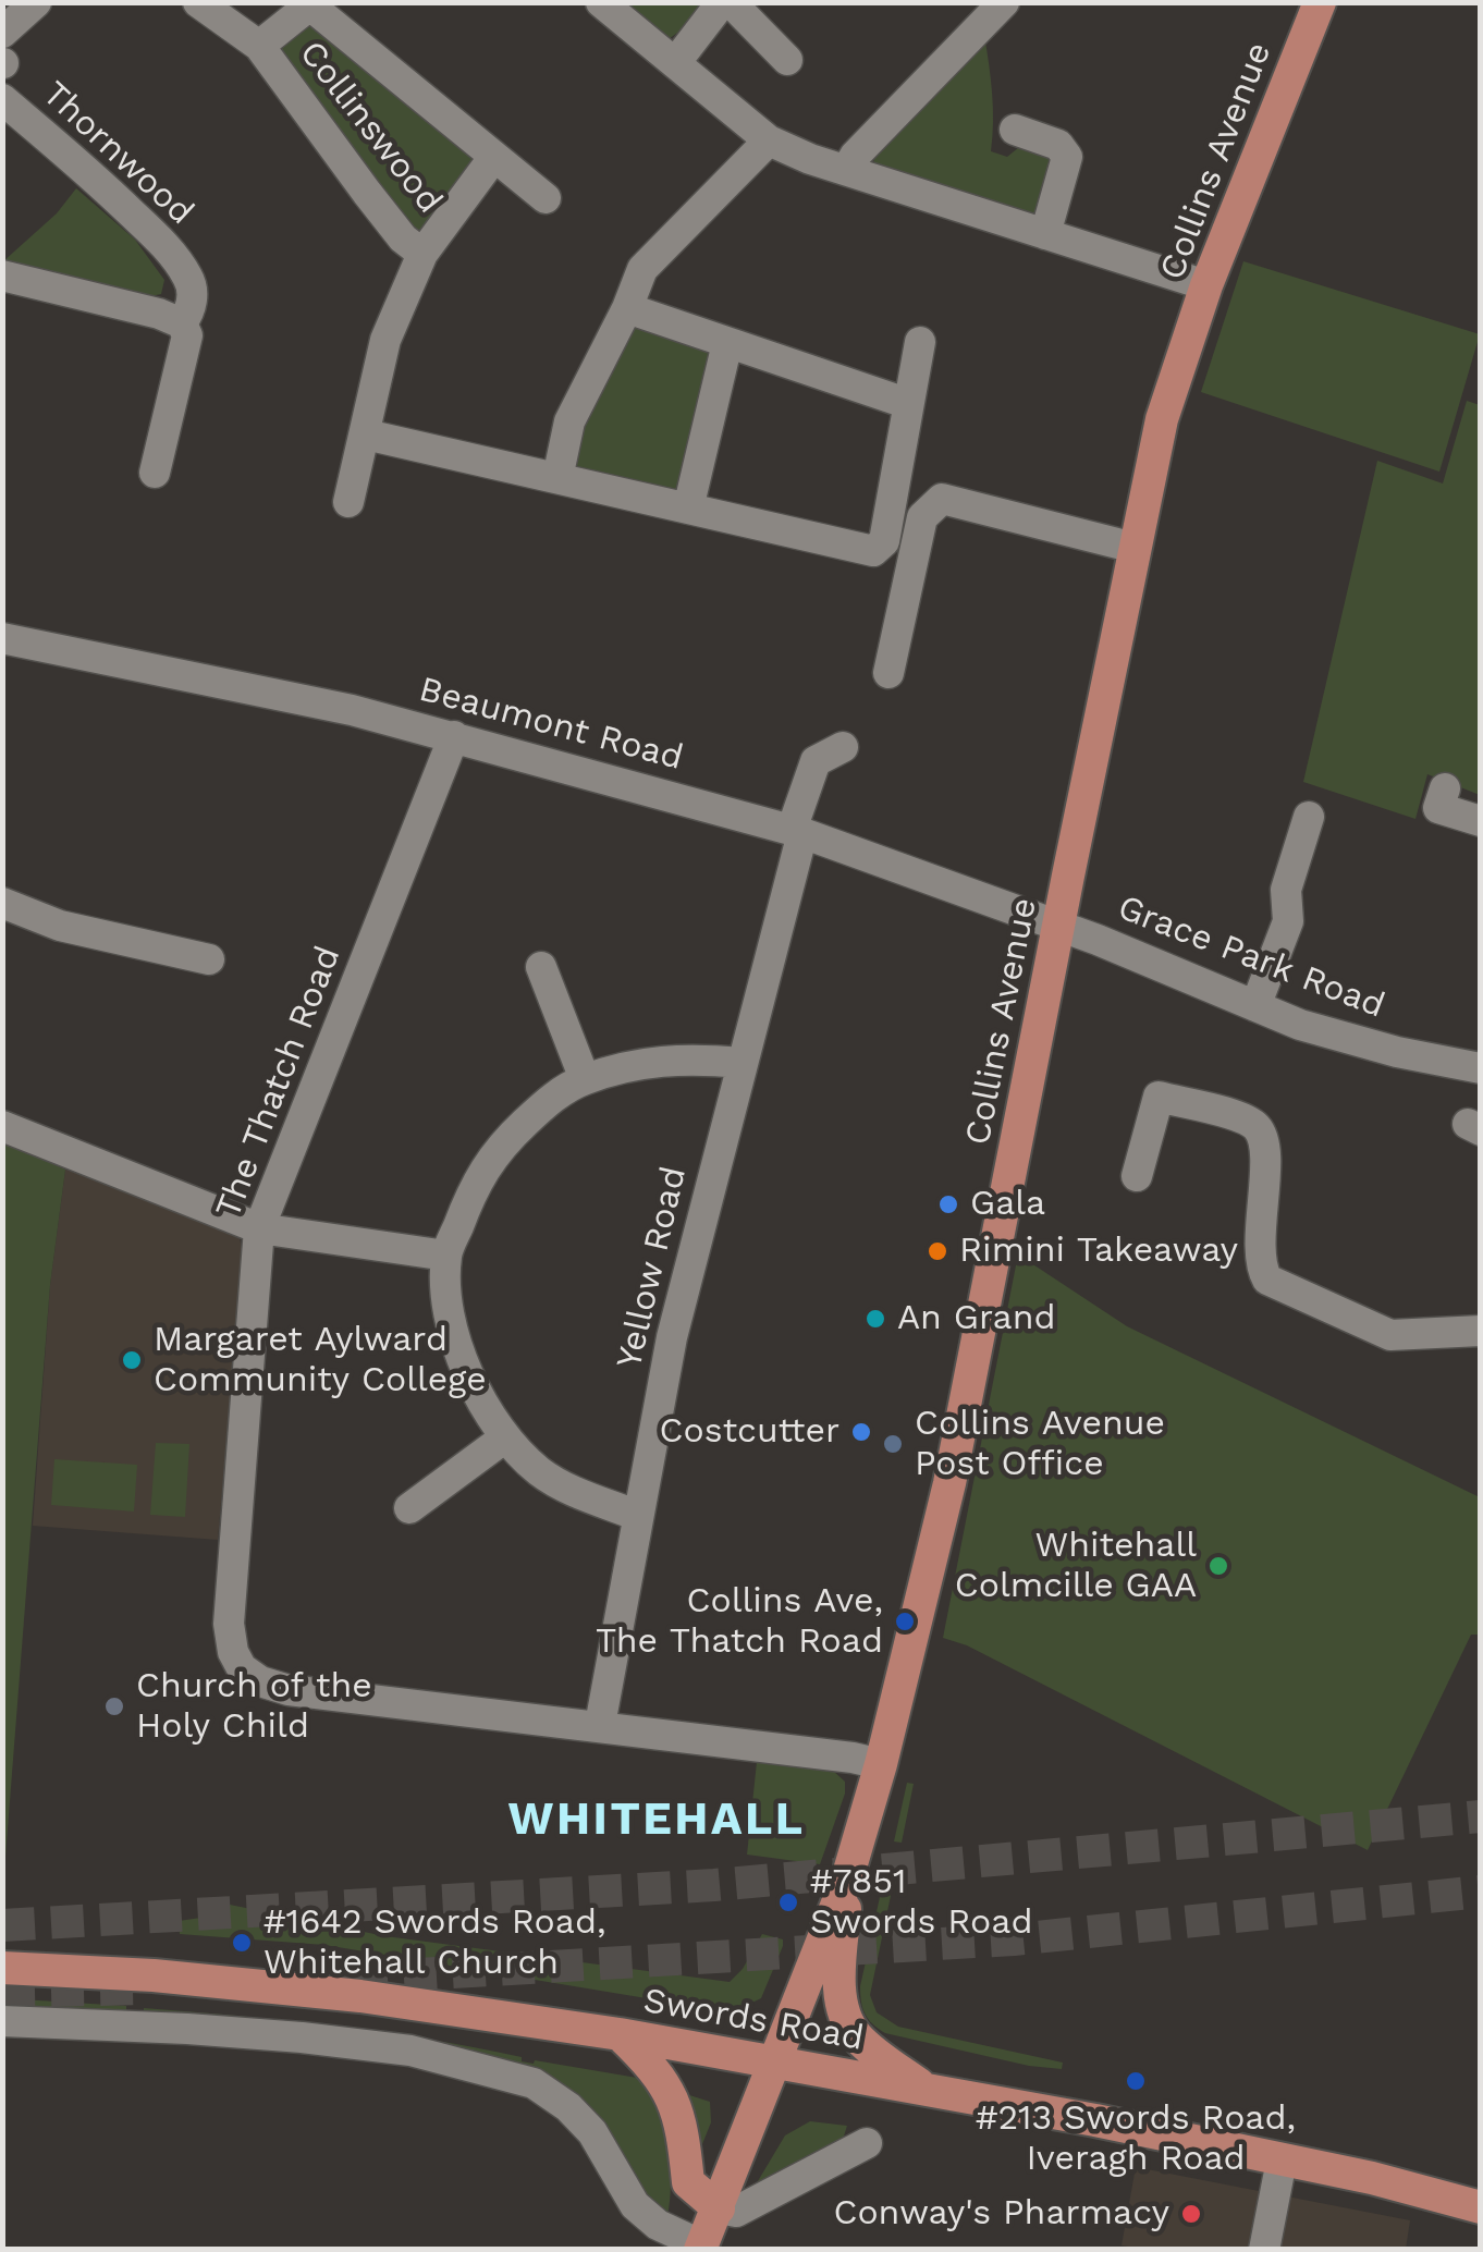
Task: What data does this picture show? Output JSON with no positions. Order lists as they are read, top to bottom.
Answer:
{
  "streets": {
    "main road": ["Collins Avenue", "Swords Road"],
    "street": [
      "Collinswood",
      "Thornwood",
      "Beaumont Road",
      "Grace Park Road",
      "The Thatch Road",
      "Yellow Road"
    ]
  },
  "crossings": [
    ["Collins Avenue", "Beaumont Road"],
    ["Collins Avenue", "Grace Park Road"],
    ["Collins Avenue", "The Thatch Road"],
    ["Collins Avenue", "Swords Road"],
    ["Beaumont Road", "Grace Park Road"],
    ["Beaumont Road", "The Thatch Road"],
    ["Beaumont Road", "Yellow Road"],
    ["The Thatch Road", "Yellow Road"]
  ],
  "districts": ["WHITEHALL"],
  "places": [
    "Gala",
    "Rimini Takeaway",
    "An Grand",
    "Margaret Aylward Community College",
    "Costcutter",
    "Collins Avenue Post Office",
    "Whitehall Colmcille GAA",
    "Collins Ave, The Thatch Road",
    "Church of the Holy Child",
    "#7851 Swords Road",
    "#1642 Swords Road, Whitehall Church",
    "#213 Swords Road, Iveragh Road",
    "Conway's Pharmacy"
  ]
}
